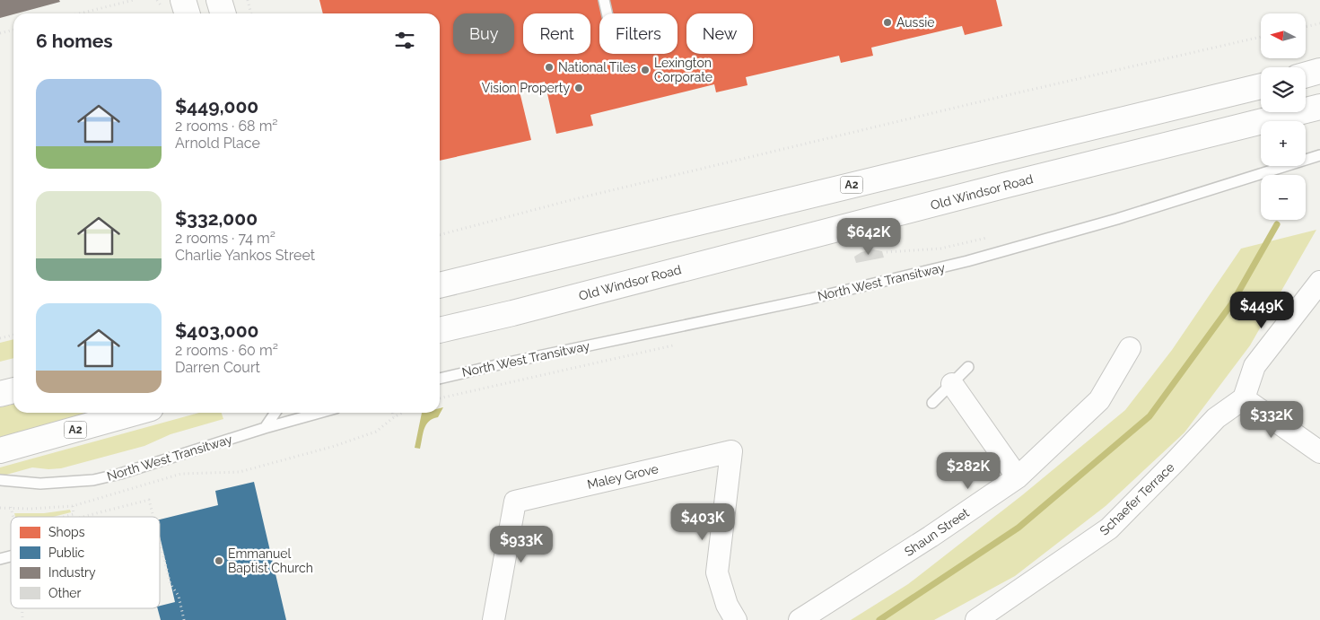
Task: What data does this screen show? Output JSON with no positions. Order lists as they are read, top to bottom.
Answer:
{
  "streets": {
    "main road": ["A2", "Old Windsor Road"],
    "street": ["Maley Grove", "Schaefer Terrace", "Shaun Street"],
    "lane": ["North West Transitway"]
  },
  "places": [
    "Aussie",
    "National Tiles",
    "Lexington Corporate",
    "Vision Property",
    "Emmanuel Baptist Church"
  ],
  "legend": [
    "Shops",
    "Public",
    "Industry",
    "Other"
  ],
  "north": "left",
  "page": {
    "map_buttons": ["+", "−"],
    "chip": [
      "Buy",
      "Rent",
      "Filters",
      "New"
    ],
    "heading": "6 homes",
    "list": [
      {
        "name": "$449,000",
        "note": "2 rooms · 68 m² · Arnold Place"
      },
      {
        "name": "$332,000",
        "note": "2 rooms · 74 m² · Charlie Yankos Street"
      },
      {
        "name": "$403,000",
        "note": "2 rooms · 60 m² · Darren Court"
      }
    ],
    "price": [
      "$642K",
      "$449K",
      "$332K",
      "$282K",
      "$403K",
      "$933K"
    ]
  }
}
